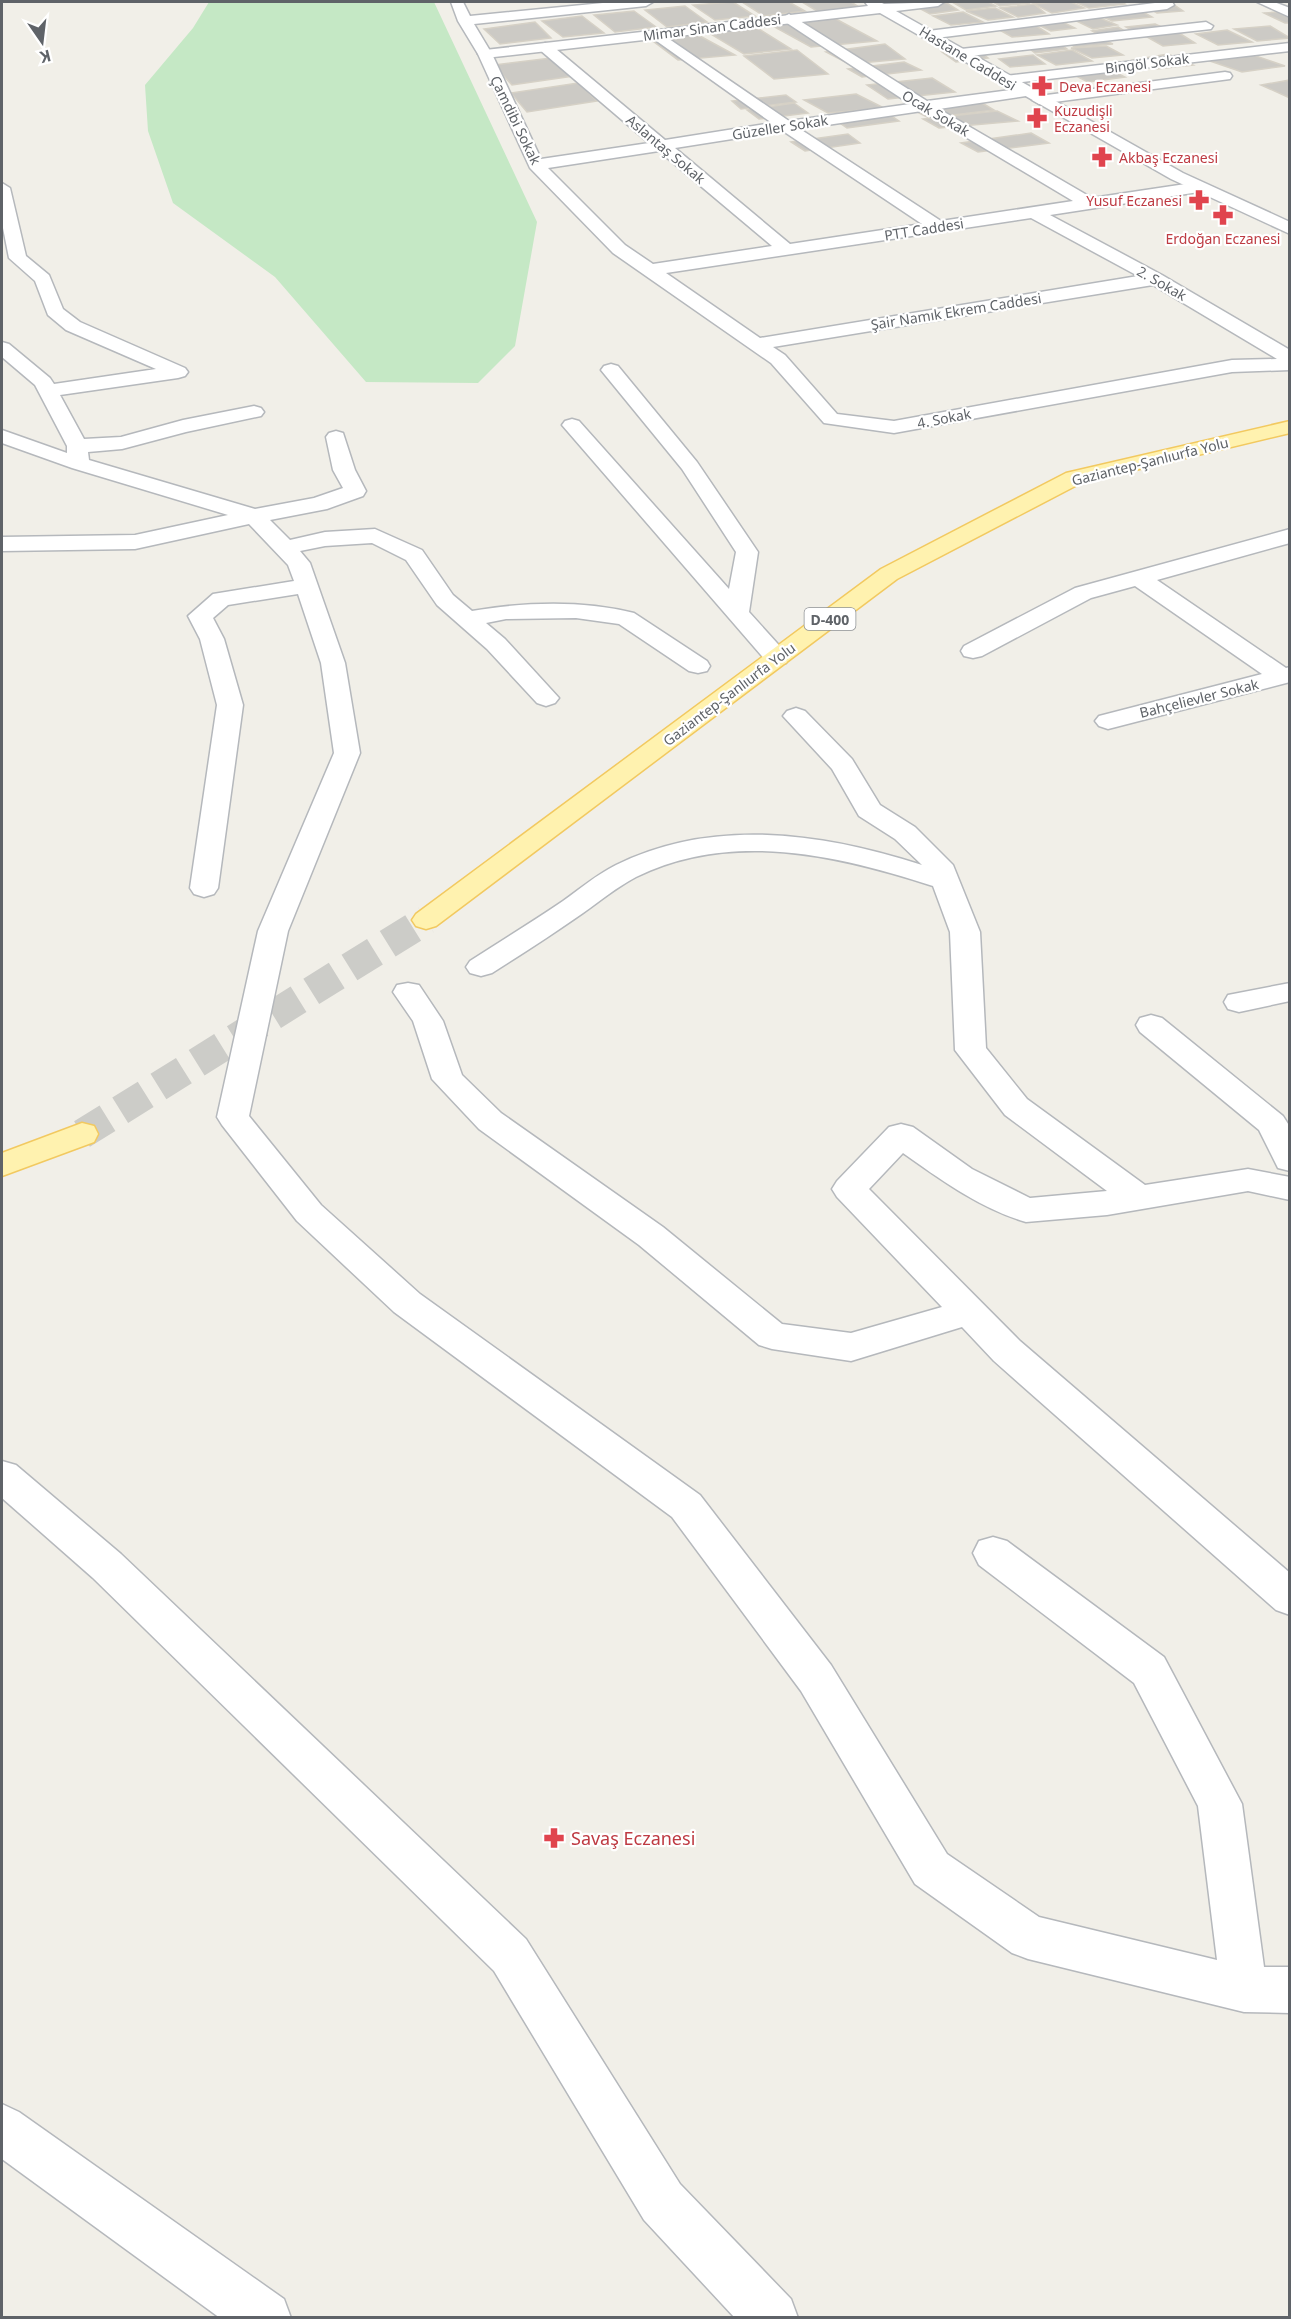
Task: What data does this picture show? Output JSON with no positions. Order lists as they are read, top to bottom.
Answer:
{
  "streets": {
    "main road": ["Gaziantep-Şanlıurfa Yolu", "D-400"],
    "street": [
      "Mimar Sinan Caddesi",
      "Hastane Caddesi",
      "Bingöl Sokak",
      "Ocak Sokak",
      "Çamdibi Sokak",
      "Güzeller Sokak",
      "Aslantaş Sokak",
      "PTT Caddesi",
      "2. Sokak",
      "Şair Namık Ekrem Caddesi",
      "4. Sokak",
      "Bahçelievler Sokak"
    ]
  },
  "crossings": [
    ["Mimar Sinan Caddesi", "Hastane Caddesi"],
    ["Mimar Sinan Caddesi", "Ocak Sokak"],
    ["Mimar Sinan Caddesi", "Çamdibi Sokak"],
    ["Mimar Sinan Caddesi", "Aslantaş Sokak"],
    ["Hastane Caddesi", "Bingöl Sokak"],
    ["Hastane Caddesi", "Güzeller Sokak"],
    ["Hastane Caddesi", "PTT Caddesi"],
    ["Ocak Sokak", "Güzeller Sokak"],
    ["Ocak Sokak", "PTT Caddesi"],
    ["Çamdibi Sokak", "Güzeller Sokak"],
    ["Çamdibi Sokak", "PTT Caddesi"],
    ["Çamdibi Sokak", "4. Sokak"],
    ["Güzeller Sokak", "Aslantaş Sokak"],
    ["Aslantaş Sokak", "PTT Caddesi"],
    ["PTT Caddesi", "2. Sokak"],
    ["PTT Caddesi", "4. Sokak"],
    ["2. Sokak", "Şair Namık Ekrem Caddesi"],
    ["Şair Namık Ekrem Caddesi", "4. Sokak"]
  ],
  "places": {
    "pharmacy": [
      "Deva Eczanesi",
      "Kuzudişli Eczanesi",
      "Akbaş Eczanesi",
      "Yusuf Eczanesi",
      "Erdoğan Eczanesi",
      "Savaş Eczanesi"
    ]
  },
  "north": "bottom"
}
